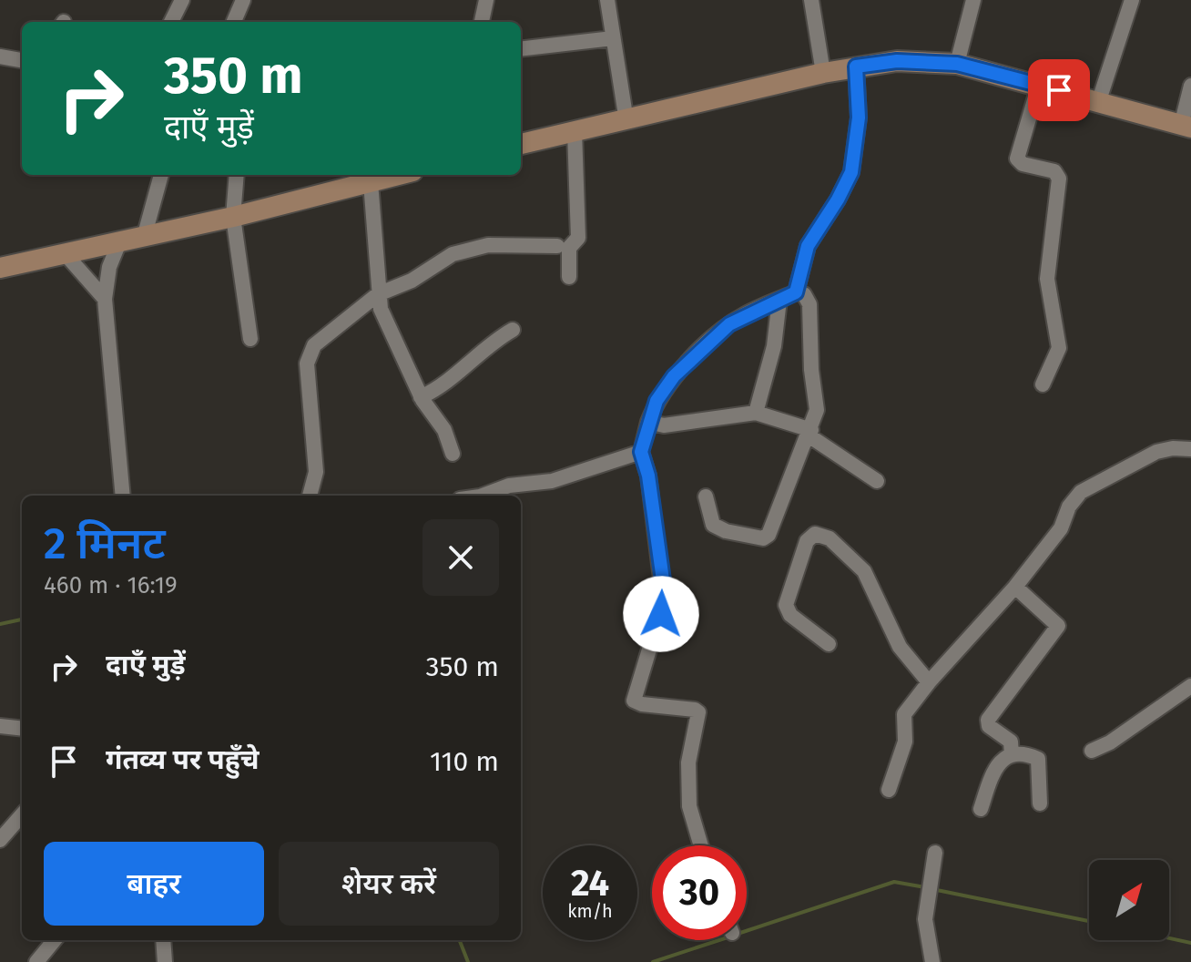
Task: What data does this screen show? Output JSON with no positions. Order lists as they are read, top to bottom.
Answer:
{
  "north": "top right",
  "page": {
    "turn": ["350 m", "दाएँ मुड़ें"],
    "heading": ["2 मिनट", "460 m · 16:19"],
    "list": [
      {
        "name": "दाएँ मुड़ें",
        "value": "350 m"
      },
      {
        "name": "गंतव्य पर पहुँचे",
        "value": "110 m"
      }
    ],
    "buttons": ["बाहर", "शेयर करें"],
    "speed": "24 km/h",
    "limit": "30"
  }
}
